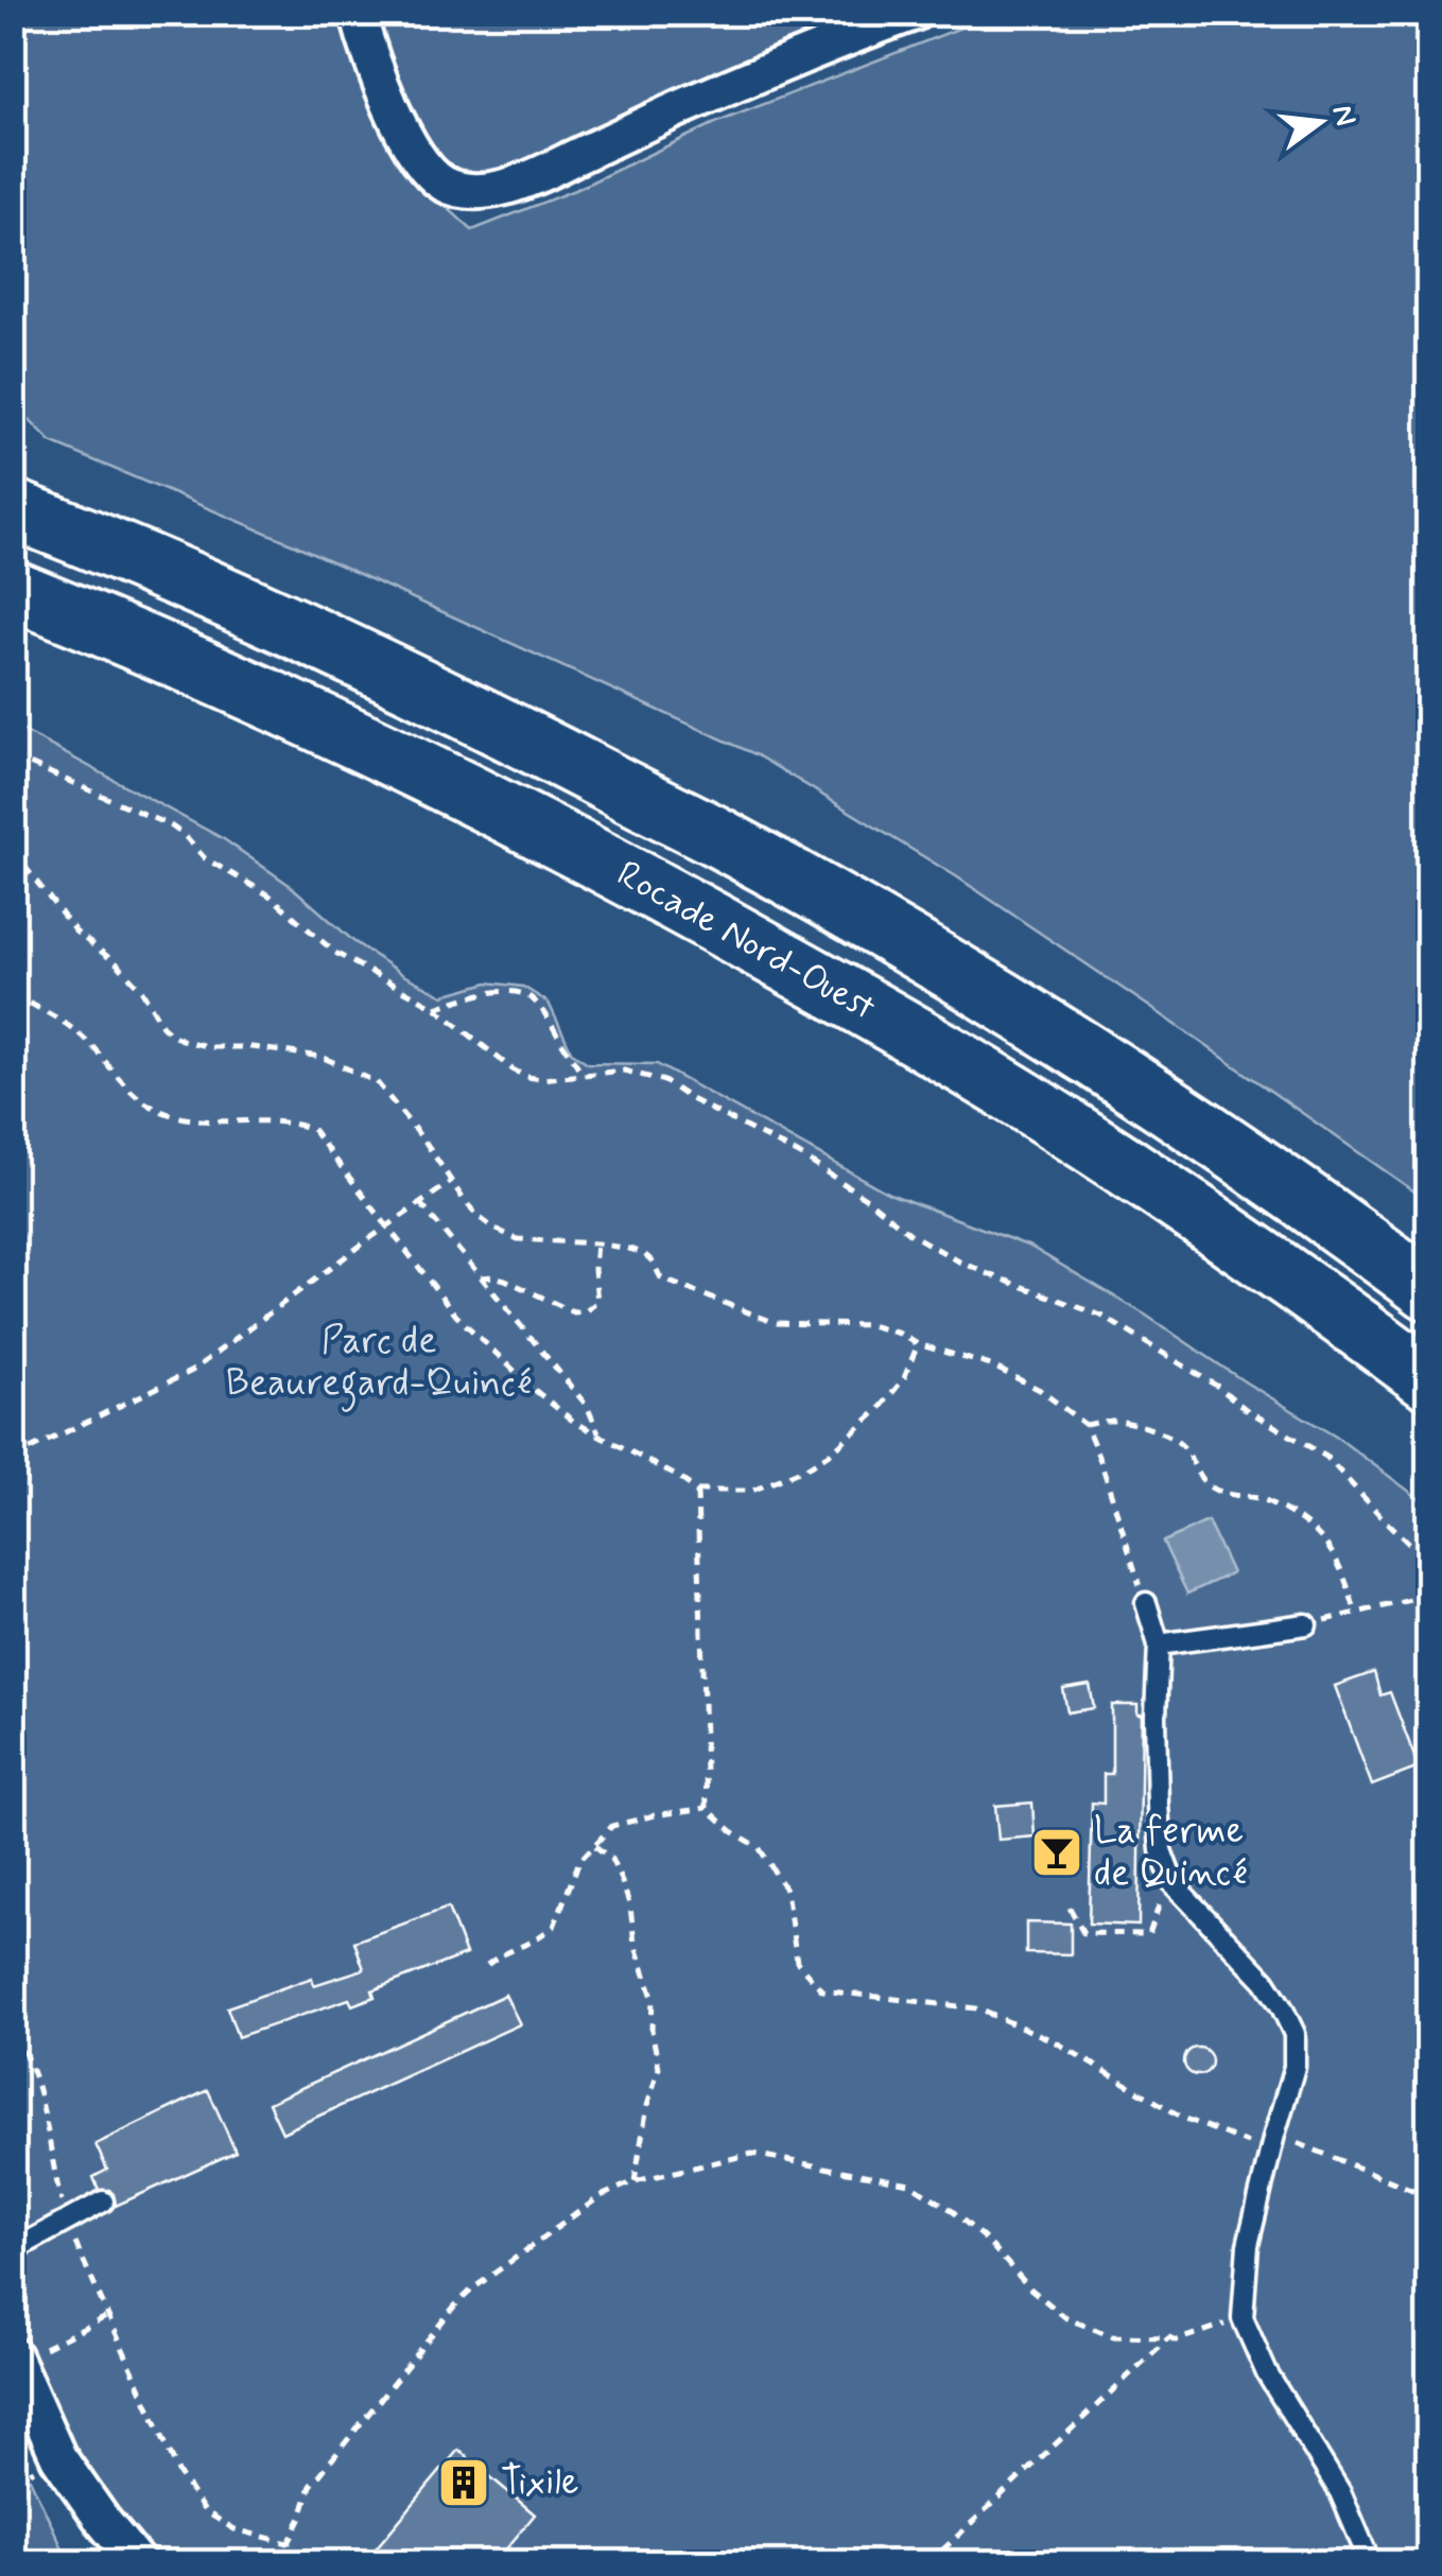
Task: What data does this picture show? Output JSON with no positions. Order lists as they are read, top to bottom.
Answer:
{
  "streets": {
    "highway": ["Rocade Nord-Ouest"]
  },
  "parks": ["Parc de Beauregard-Quincé"],
  "places": {
    "bar": ["La ferme de Quincé"],
    "building": ["Tixile"]
  },
  "north": "right"
}
